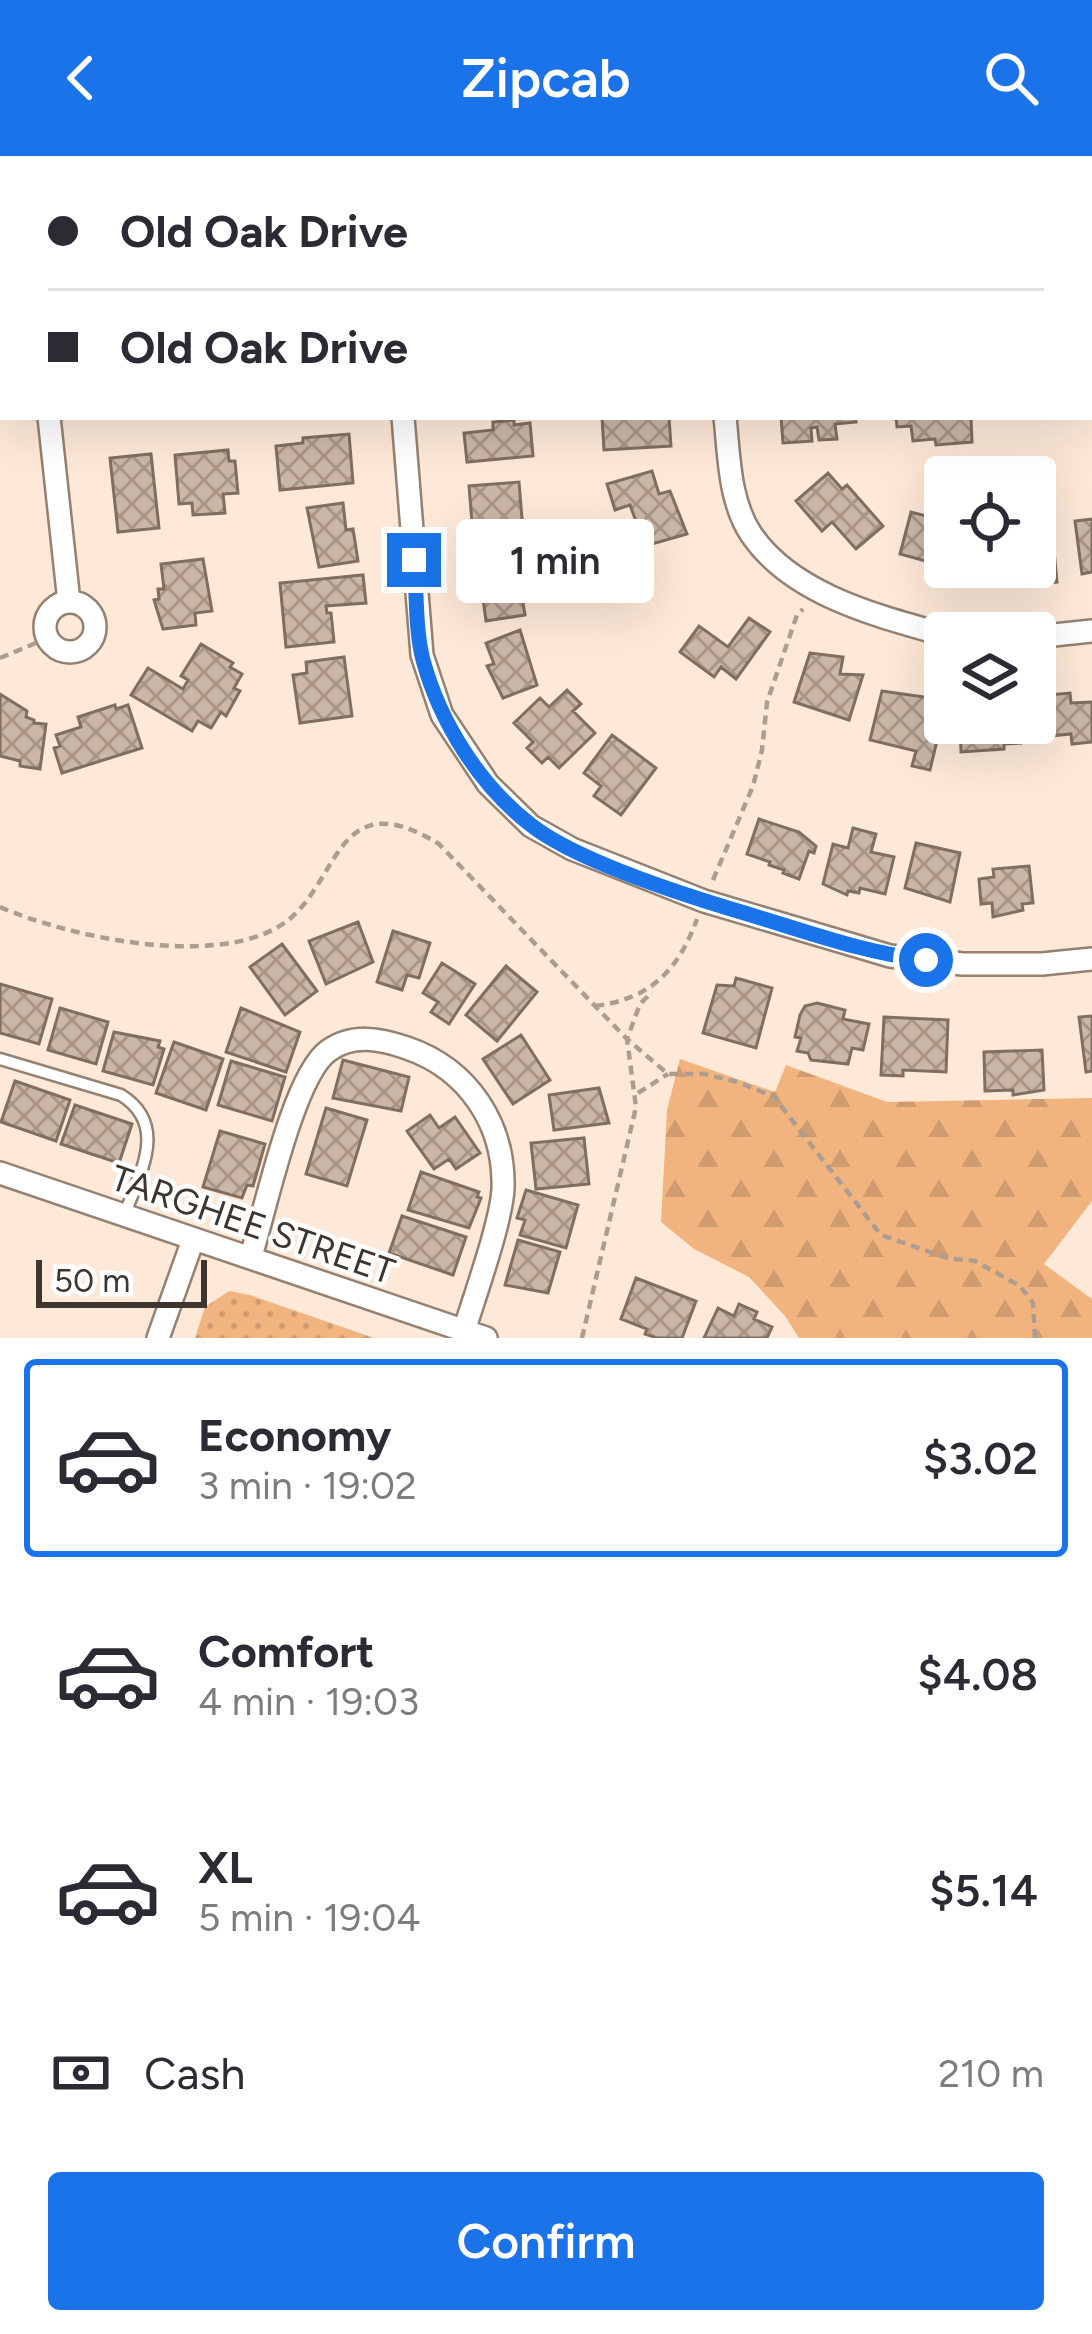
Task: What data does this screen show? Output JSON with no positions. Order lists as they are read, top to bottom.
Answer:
{
  "streets": {
    "street": ["TARGHEE STREET"]
  },
  "scale_bar": "50 m",
  "page": {
    "header": "Zipcab",
    "banner": ["Old Oak Drive", "Old Oak Drive"],
    "bubble": "1 min",
    "scale": "50 m",
    "list": [
      {
        "name": "Economy",
        "note": "3 min · 19:02",
        "value": "$3.02"
      },
      {
        "name": "Comfort",
        "note": "4 min · 19:03",
        "value": "$4.08"
      },
      {
        "name": "XL",
        "note": "5 min · 19:04",
        "value": "$5.14"
      }
    ],
    "pay": ["Cash", "210 m"],
    "buttons": "Confirm"
  }
}
